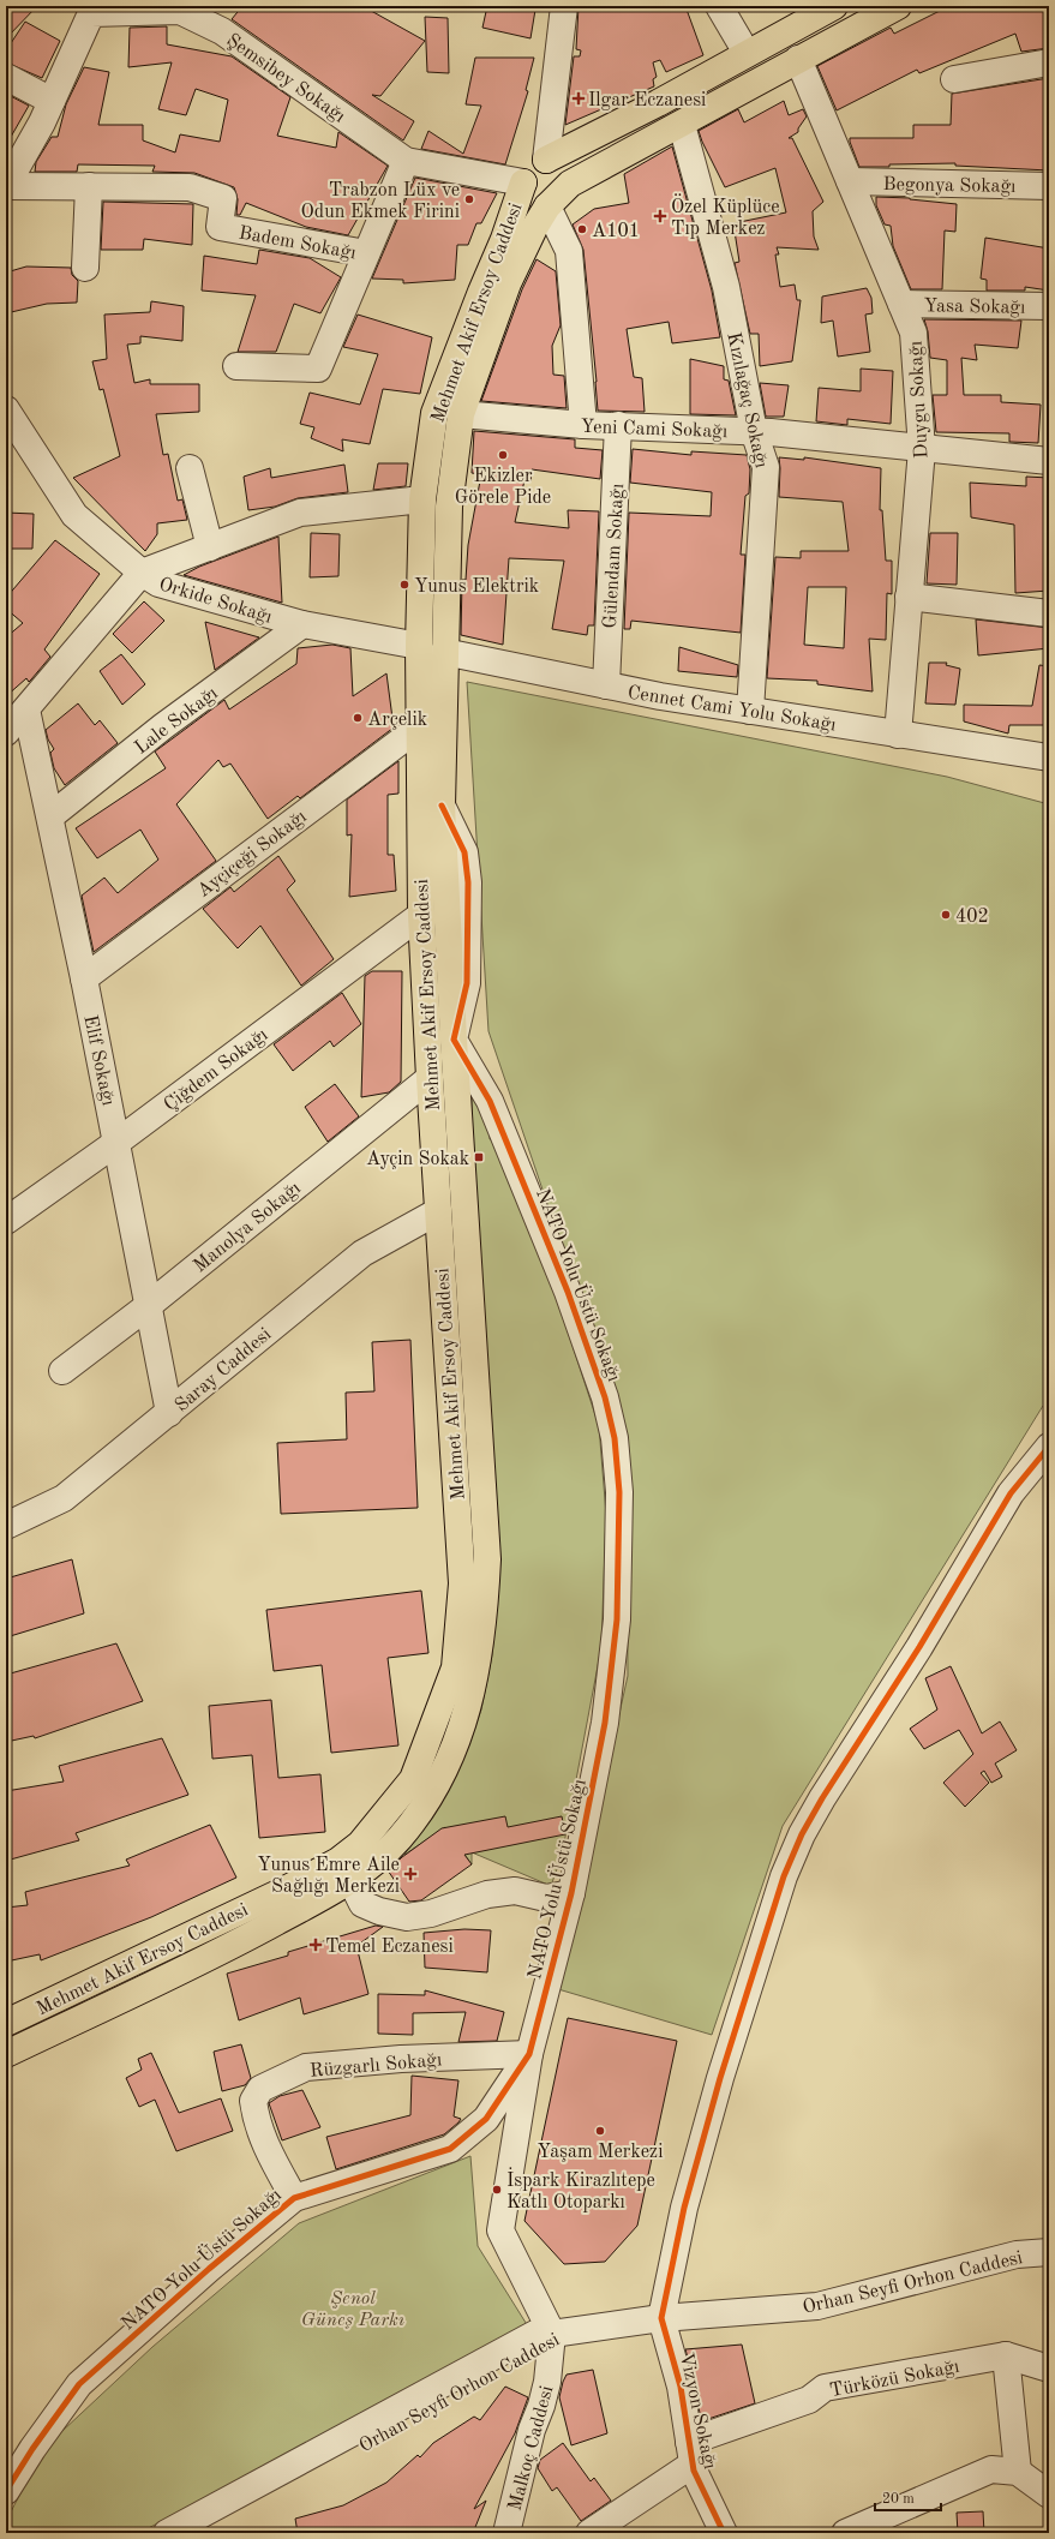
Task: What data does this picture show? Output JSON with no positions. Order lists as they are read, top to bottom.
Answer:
{
  "streets": {
    "main road": ["Mehmet Akif Ersoy Caddesi", "Cennet Cami Yolu Sokağı"],
    "street": [
      "Şemsibey Sokağı",
      "Begonya Sokağı",
      "Badem Sokağı",
      "Yasa Sokağı",
      "Kızılağaç Sokağı",
      "Duygu Sokağı",
      "Yeni Cami Sokağı",
      "Gülendam Sokağı",
      "Orkide Sokağı",
      "Lale Sokağı",
      "Ayçiçeği Sokağı",
      "Elif Sokağı",
      "Çiğdem Sokağı",
      "Manolya Sokağı",
      "NATO Yolu Üstü Sokağı",
      "Saray Caddesi",
      "Rüzgarlı Sokağı",
      "Orhan Seyfi Orhon Caddesi",
      "Türközü Sokağı",
      "Vizyon Sokağı",
      "Malkoç Caddesi"
    ]
  },
  "crossings": [
    ["Şemsibey Sokağı", "Badem Sokağı"],
    ["Şemsibey Sokağı", "Mehmet Akif Ersoy Caddesi"],
    ["Begonya Sokağı", "Duygu Sokağı"],
    ["Yasa Sokağı", "Duygu Sokağı"],
    ["Mehmet Akif Ersoy Caddesi", "Yeni Cami Sokağı"],
    ["Mehmet Akif Ersoy Caddesi", "Orkide Sokağı"],
    ["Mehmet Akif Ersoy Caddesi", "Cennet Cami Yolu Sokağı"],
    ["Mehmet Akif Ersoy Caddesi", "Ayçiçeği Sokağı"],
    ["Mehmet Akif Ersoy Caddesi", "Çiğdem Sokağı"],
    ["Mehmet Akif Ersoy Caddesi", "Manolya Sokağı"],
    ["Mehmet Akif Ersoy Caddesi", "NATO Yolu Üstü Sokağı"],
    ["Mehmet Akif Ersoy Caddesi", "Saray Caddesi"],
    ["Kızılağaç Sokağı", "Yeni Cami Sokağı"],
    ["Kızılağaç Sokağı", "Cennet Cami Yolu Sokağı"],
    ["Duygu Sokağı", "Yeni Cami Sokağı"],
    ["Duygu Sokağı", "Cennet Cami Yolu Sokağı"],
    ["Yeni Cami Sokağı", "Gülendam Sokağı"],
    ["Gülendam Sokağı", "Cennet Cami Yolu Sokağı"],
    ["Orkide Sokağı", "Cennet Cami Yolu Sokağı"],
    ["Orkide Sokağı", "Lale Sokağı"],
    ["Lale Sokağı", "Elif Sokağı"],
    ["Ayçiçeği Sokağı", "Elif Sokağı"],
    ["Elif Sokağı", "Çiğdem Sokağı"],
    ["Elif Sokağı", "Manolya Sokağı"],
    ["Elif Sokağı", "Saray Caddesi"],
    ["NATO Yolu Üstü Sokağı", "Rüzgarlı Sokağı"],
    ["Orhan Seyfi Orhon Caddesi", "Vizyon Sokağı"],
    ["Orhan Seyfi Orhon Caddesi", "Malkoç Caddesi"],
    ["Türközü Sokağı", "Vizyon Sokağı"]
  ],
  "parks": ["Şenol Güneş Parkı"],
  "places": {
    "health": [
      "Ilgar Eczanesi",
      "Özel Küplüce Tıp Merkez",
      "Yunus Emre Aile Sağlığı Merkezi",
      "Temel Eczanesi"
    ],
    "other": [
      "Trabzon Lüx ve Odun Ekmek Firini",
      "A101",
      "Ekizler Görele Pide",
      "Yunus Elektrik",
      "Arçelik",
      "402",
      "Yaşam Merkezi",
      "İspark Kirazlıtepe Katlı Otoparkı"
    ],
    "transit": ["Ayçin Sokak"]
  },
  "scale_bar": "20 m"
}
